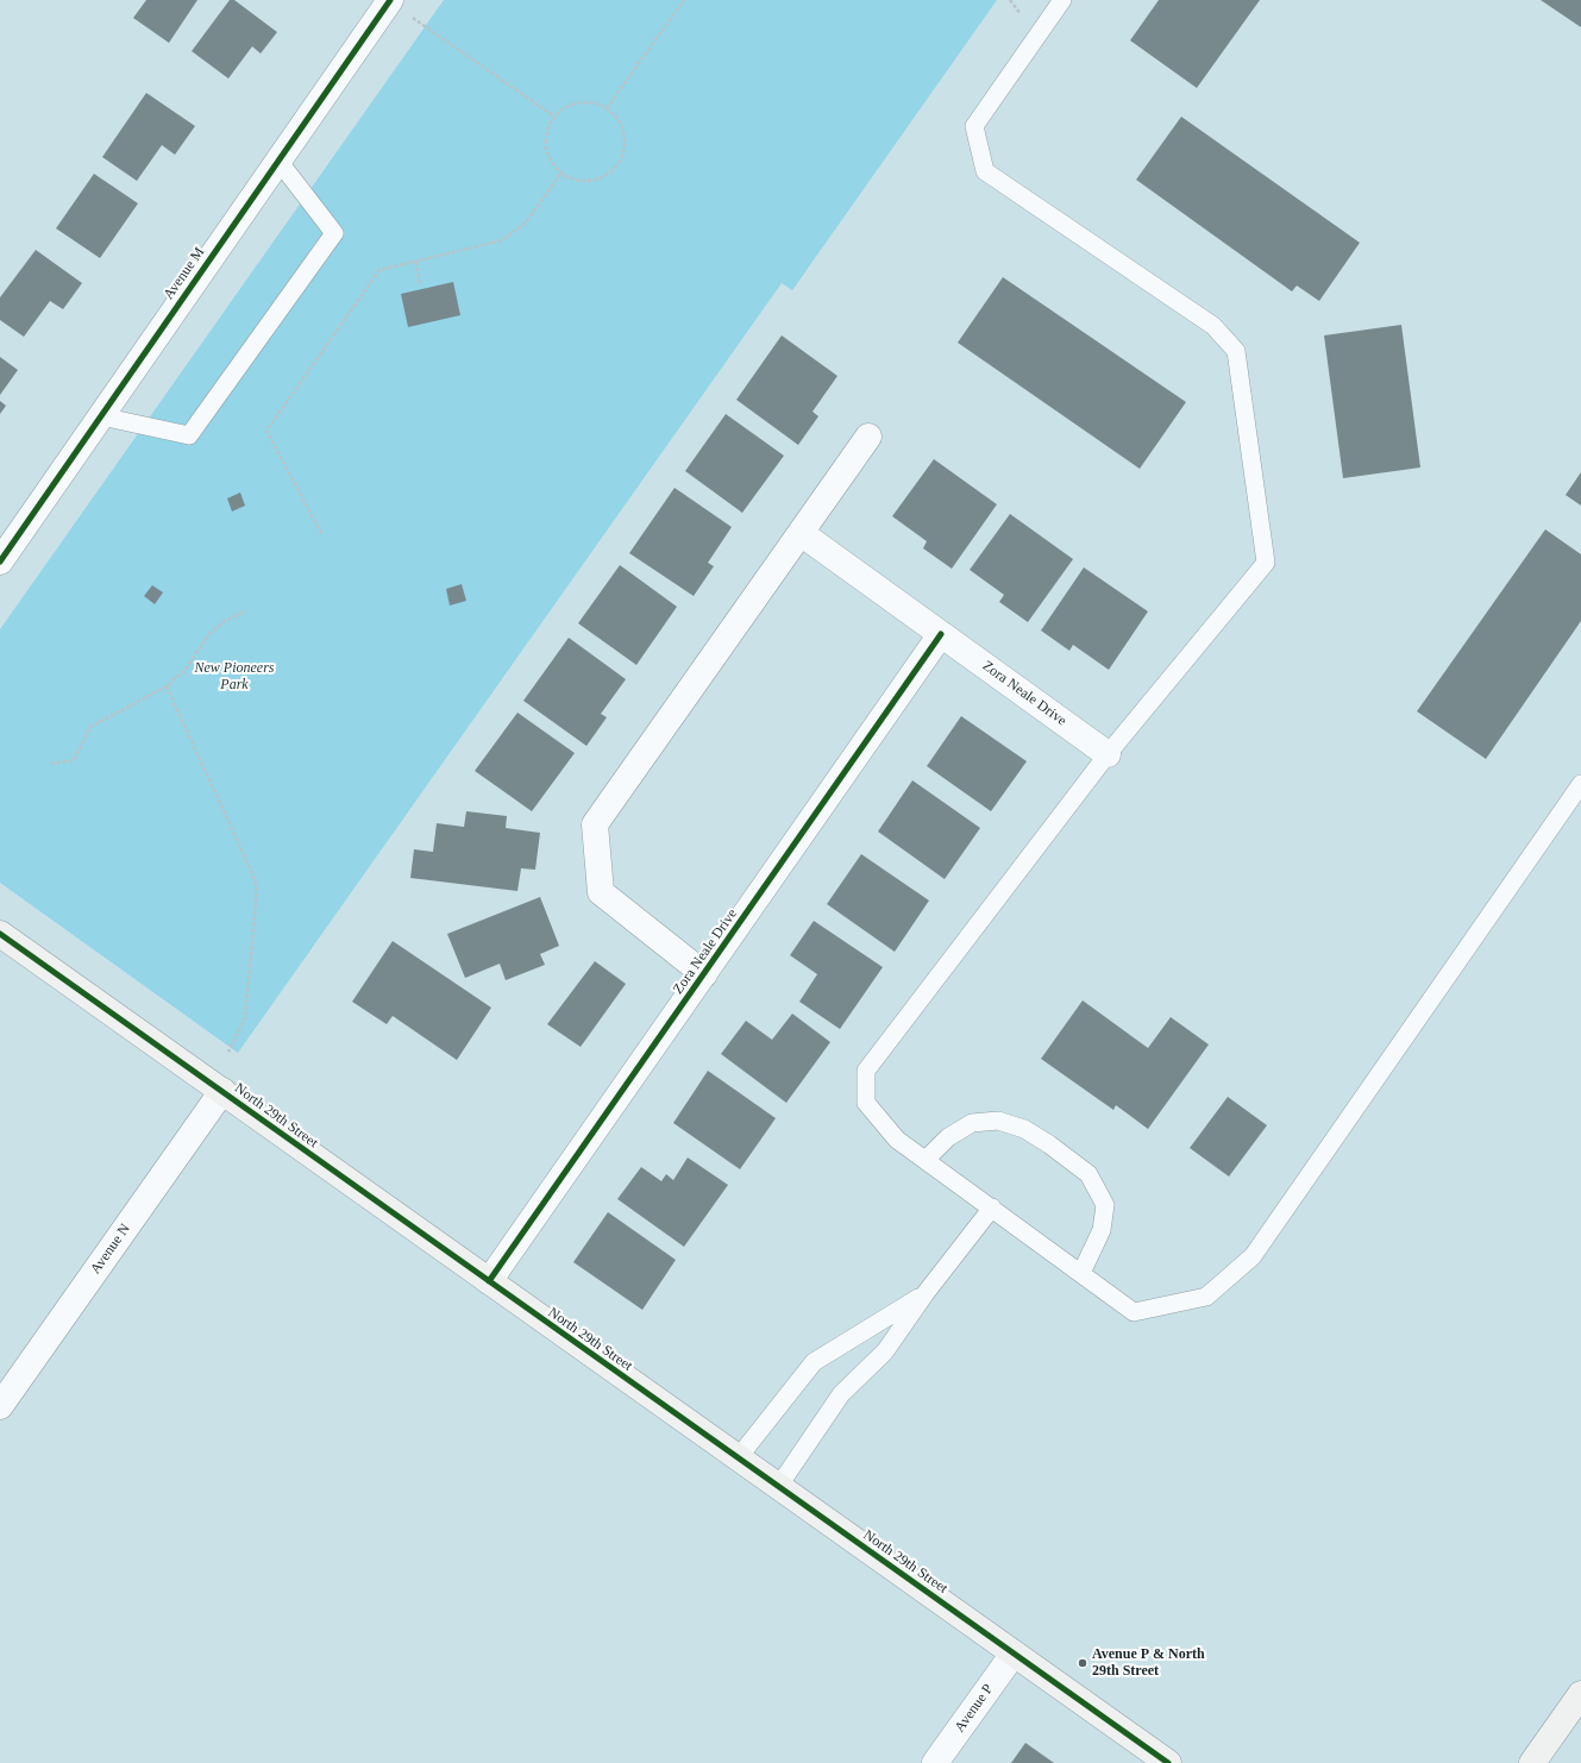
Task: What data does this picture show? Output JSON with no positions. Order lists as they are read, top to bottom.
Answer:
{
  "streets": {
    "street": [
      "Avenue M",
      "Zora Neale Drive",
      "North 29th Street",
      "Avenue N",
      "Avenue P"
    ]
  },
  "crossings": [
    ["Zora Neale Drive", "North 29th Street"],
    ["North 29th Street", "Avenue N"],
    ["North 29th Street", "Avenue P"]
  ],
  "parks": ["New Pioneers Park"],
  "places": ["Avenue P & North 29th Street"]
}
